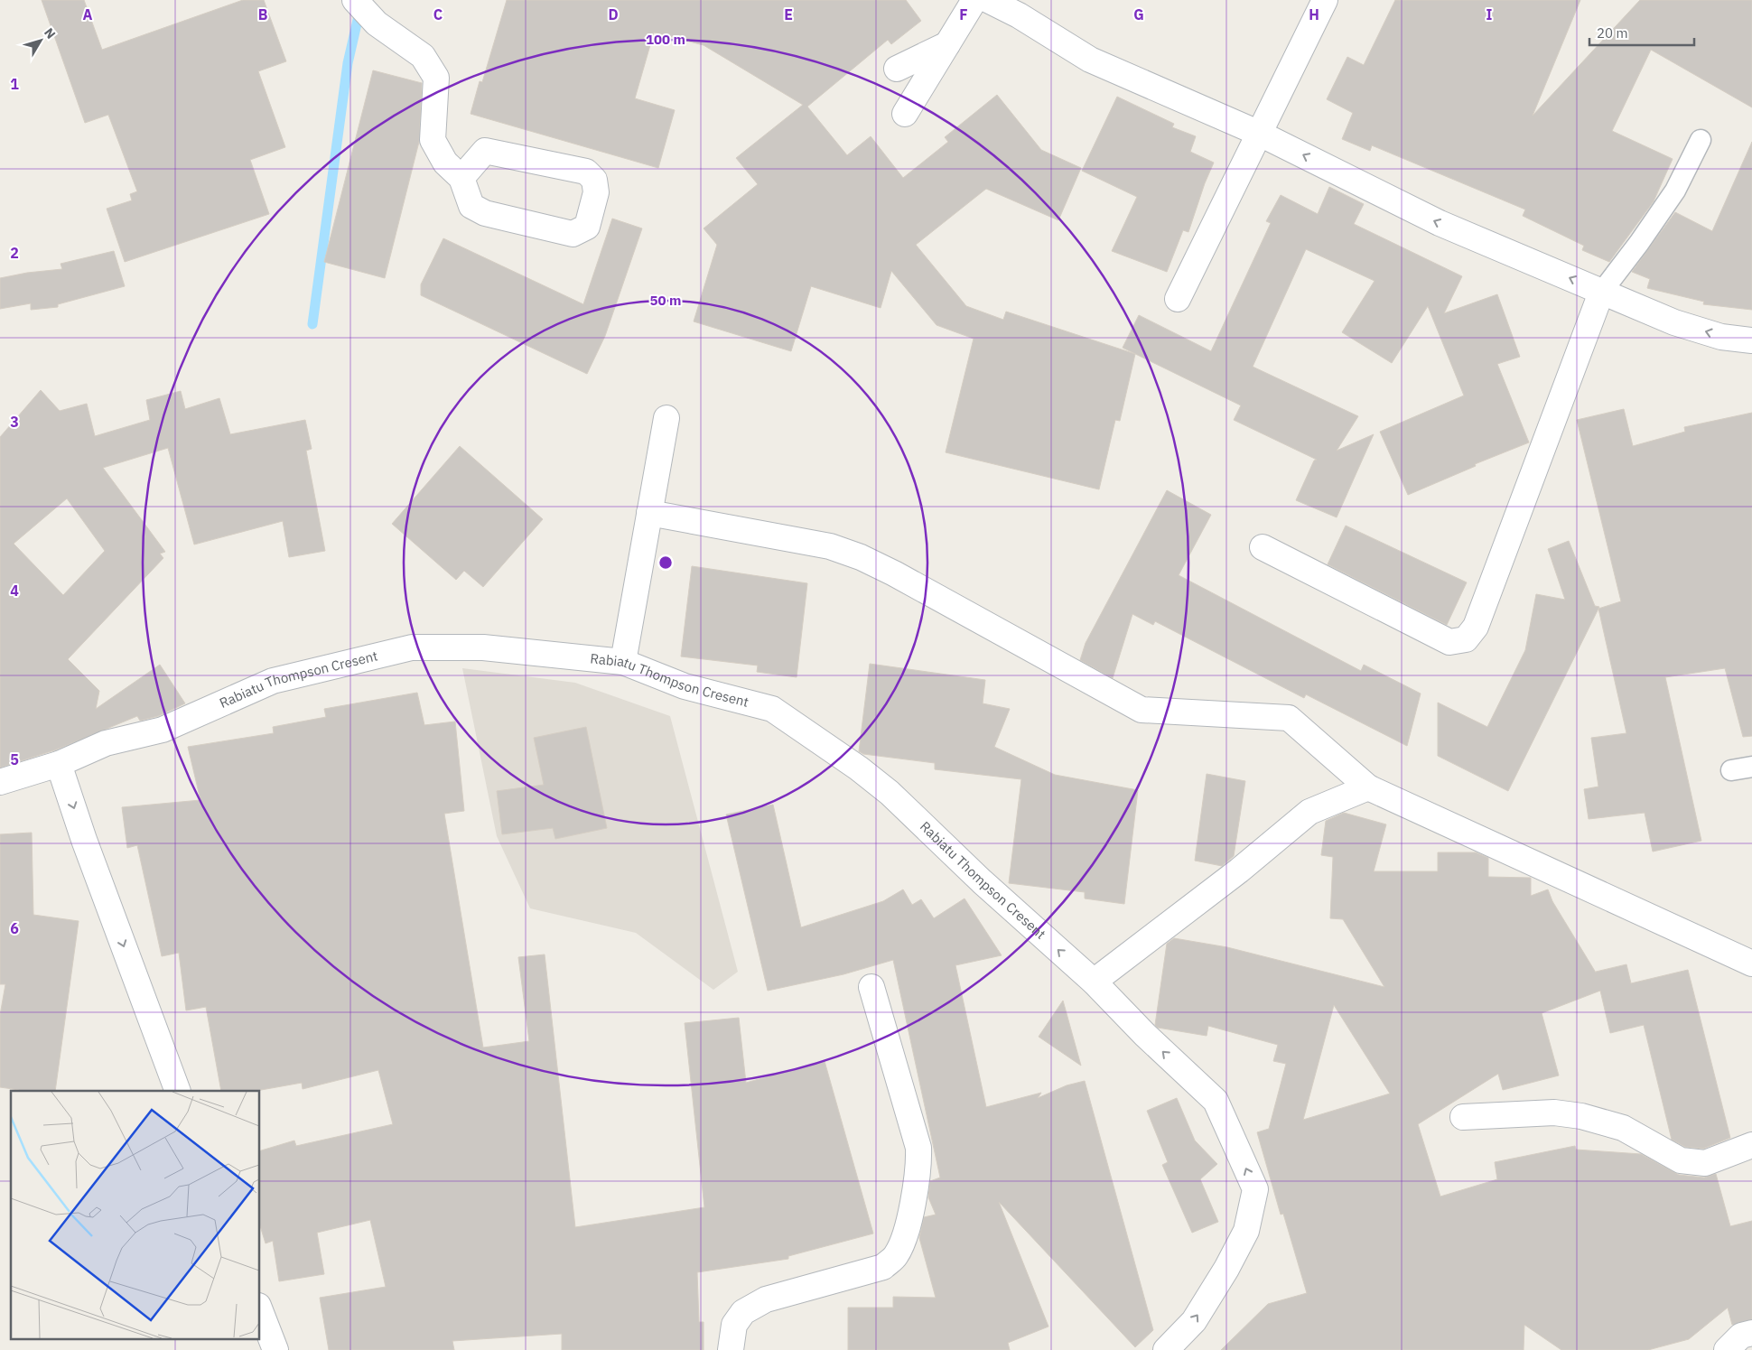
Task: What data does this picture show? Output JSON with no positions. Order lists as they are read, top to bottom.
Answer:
{
  "streets": {
    "street": ["Rabiatu Thompson Cresent"]
  },
  "one_way": ["Rabiatu Thompson Cresent"],
  "scale_bar": "20 m",
  "north": "top right",
  "grid": {
    "columns": [
      "A",
      "B",
      "C",
      "D",
      "E",
      "F",
      "G",
      "H",
      "I"
    ],
    "rows": [
      "1",
      "2",
      "3",
      "4",
      "5",
      "6"
    ]
  },
  "rings": ["100 m", "50 m"]
}
